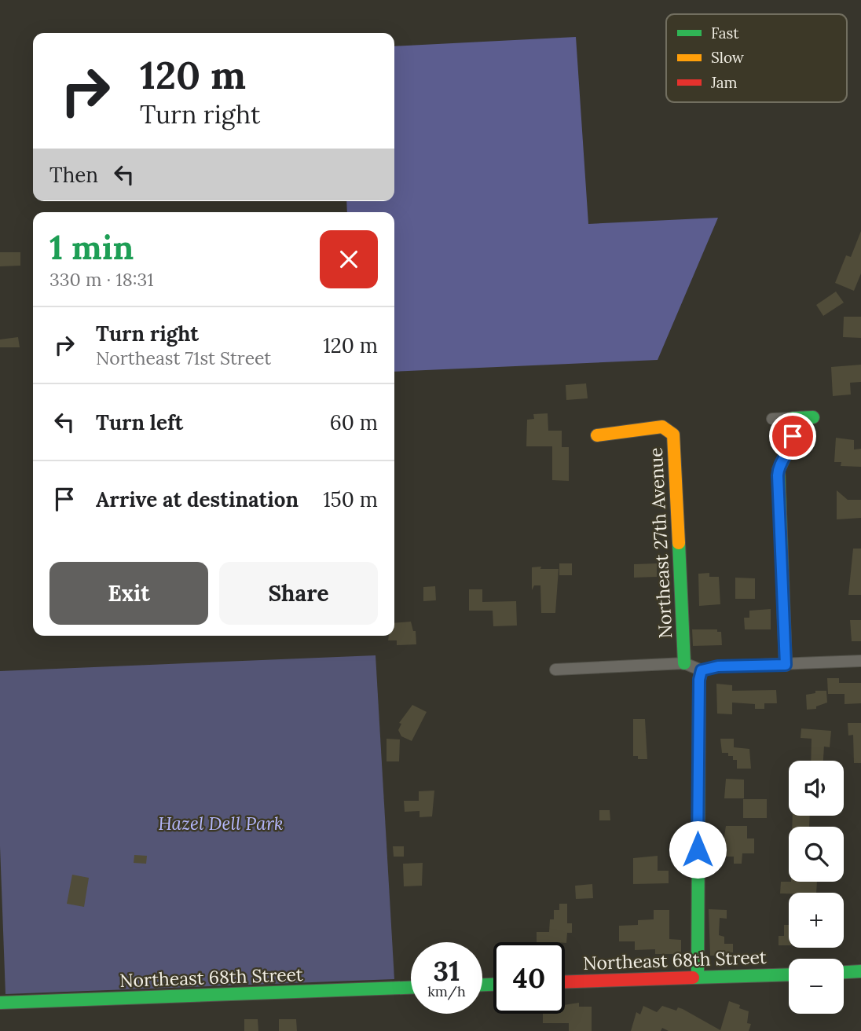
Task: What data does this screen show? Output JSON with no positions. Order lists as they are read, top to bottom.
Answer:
{
  "streets": {
    "street": ["Northeast 27th Avenue", "Northeast 68th Street"]
  },
  "parks": ["Hazel Dell Park"],
  "legend": ["Fast", "Slow", "Jam"],
  "page": {
    "turn": ["120 m", "Turn right"],
    "then": "Then",
    "heading": ["1 min", "330 m · 18:31"],
    "list": [
      {
        "name": "Turn right",
        "note": "Northeast 71st Street",
        "value": "120 m"
      },
      {
        "name": "Turn left",
        "value": "60 m"
      },
      {
        "name": "Arrive at destination",
        "value": "150 m"
      }
    ],
    "buttons": ["Exit", "Share"],
    "map_buttons": ["+", "−"],
    "speed": "31 km/h",
    "limit": "40"
  }
}
